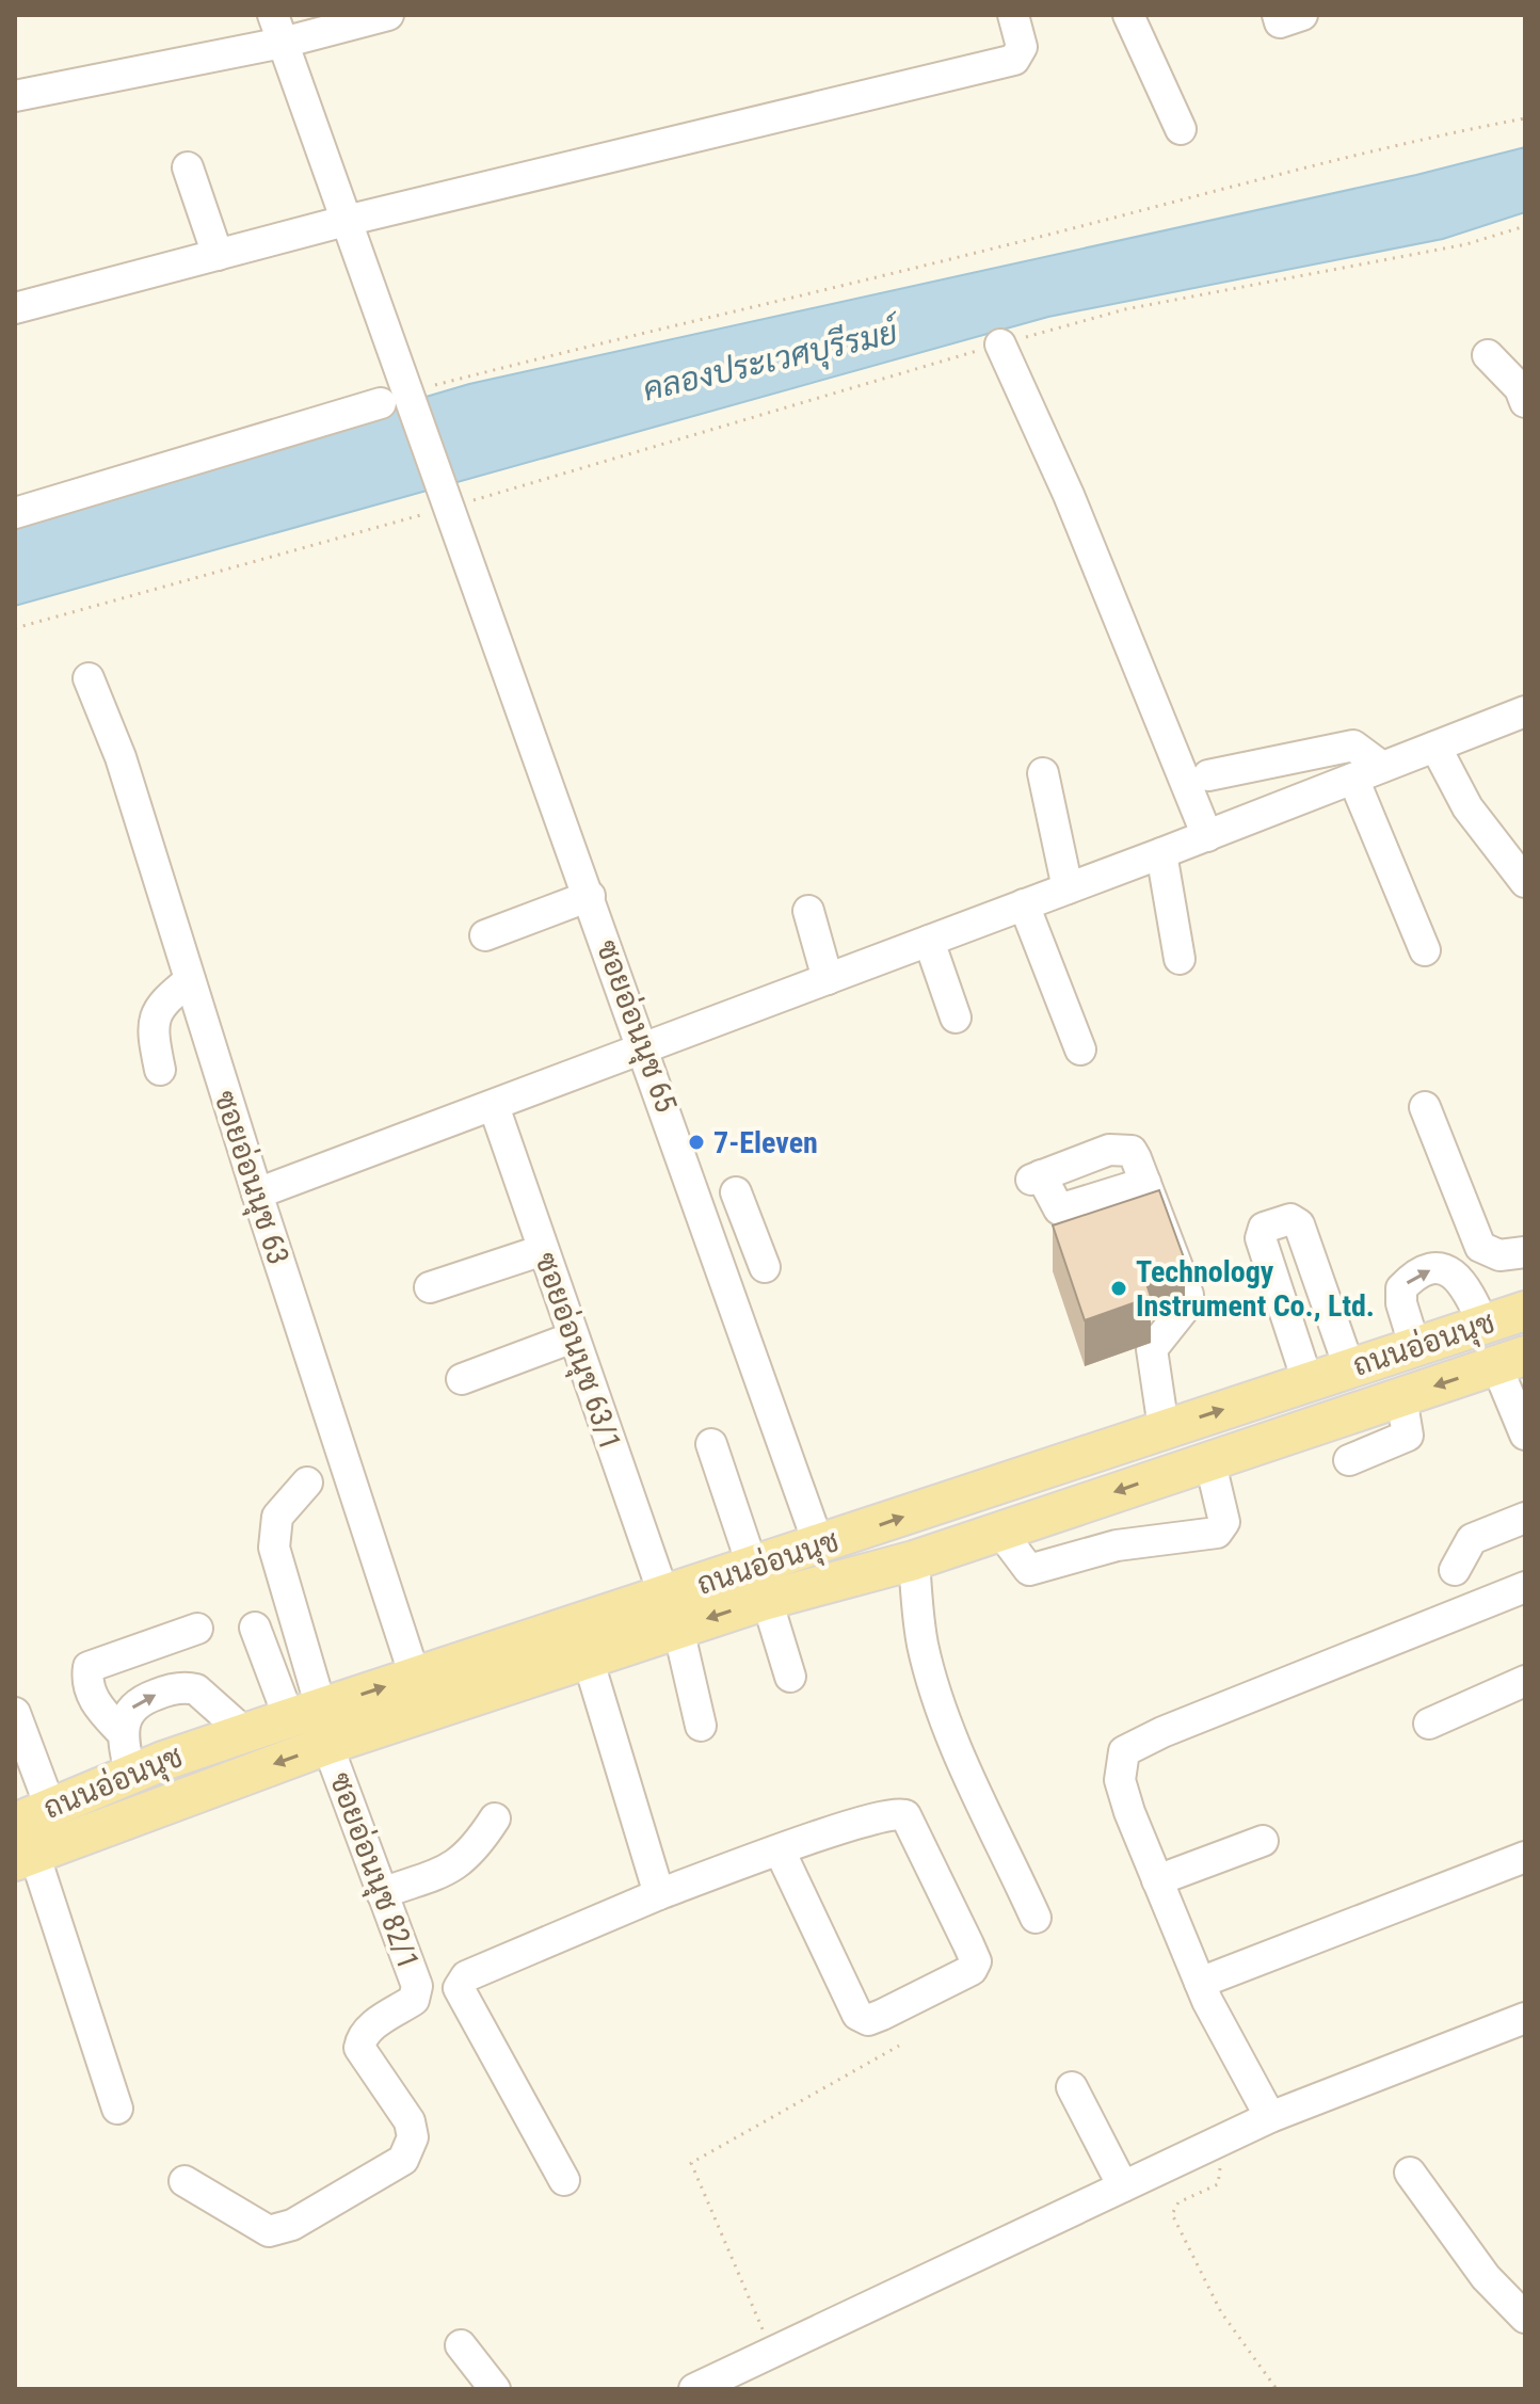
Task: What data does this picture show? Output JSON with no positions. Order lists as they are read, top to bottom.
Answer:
{
  "streets": {
    "main road": ["ถนนอ่อนนุช"],
    "street": [
      "ซอยอ่อนนุช 65",
      "ซอยอ่อนนุช 63",
      "ซอยอ่อนนุช 63/1",
      "ซอยอ่อนนุช 82/1"
    ]
  },
  "crossings": [
    ["ซอยอ่อนนุช 65", "ถนนอ่อนนุช"],
    ["ซอยอ่อนนุช 63", "ถนนอ่อนนุช"],
    ["ถนนอ่อนนุช", "ซอยอ่อนนุช 63/1"],
    ["ถนนอ่อนนุช", "ซอยอ่อนนุช 82/1"]
  ],
  "water": ["คลองประเวศบุรีรมย์"],
  "places": ["7-Eleven", "Technology Instrument Co., Ltd."]
}
